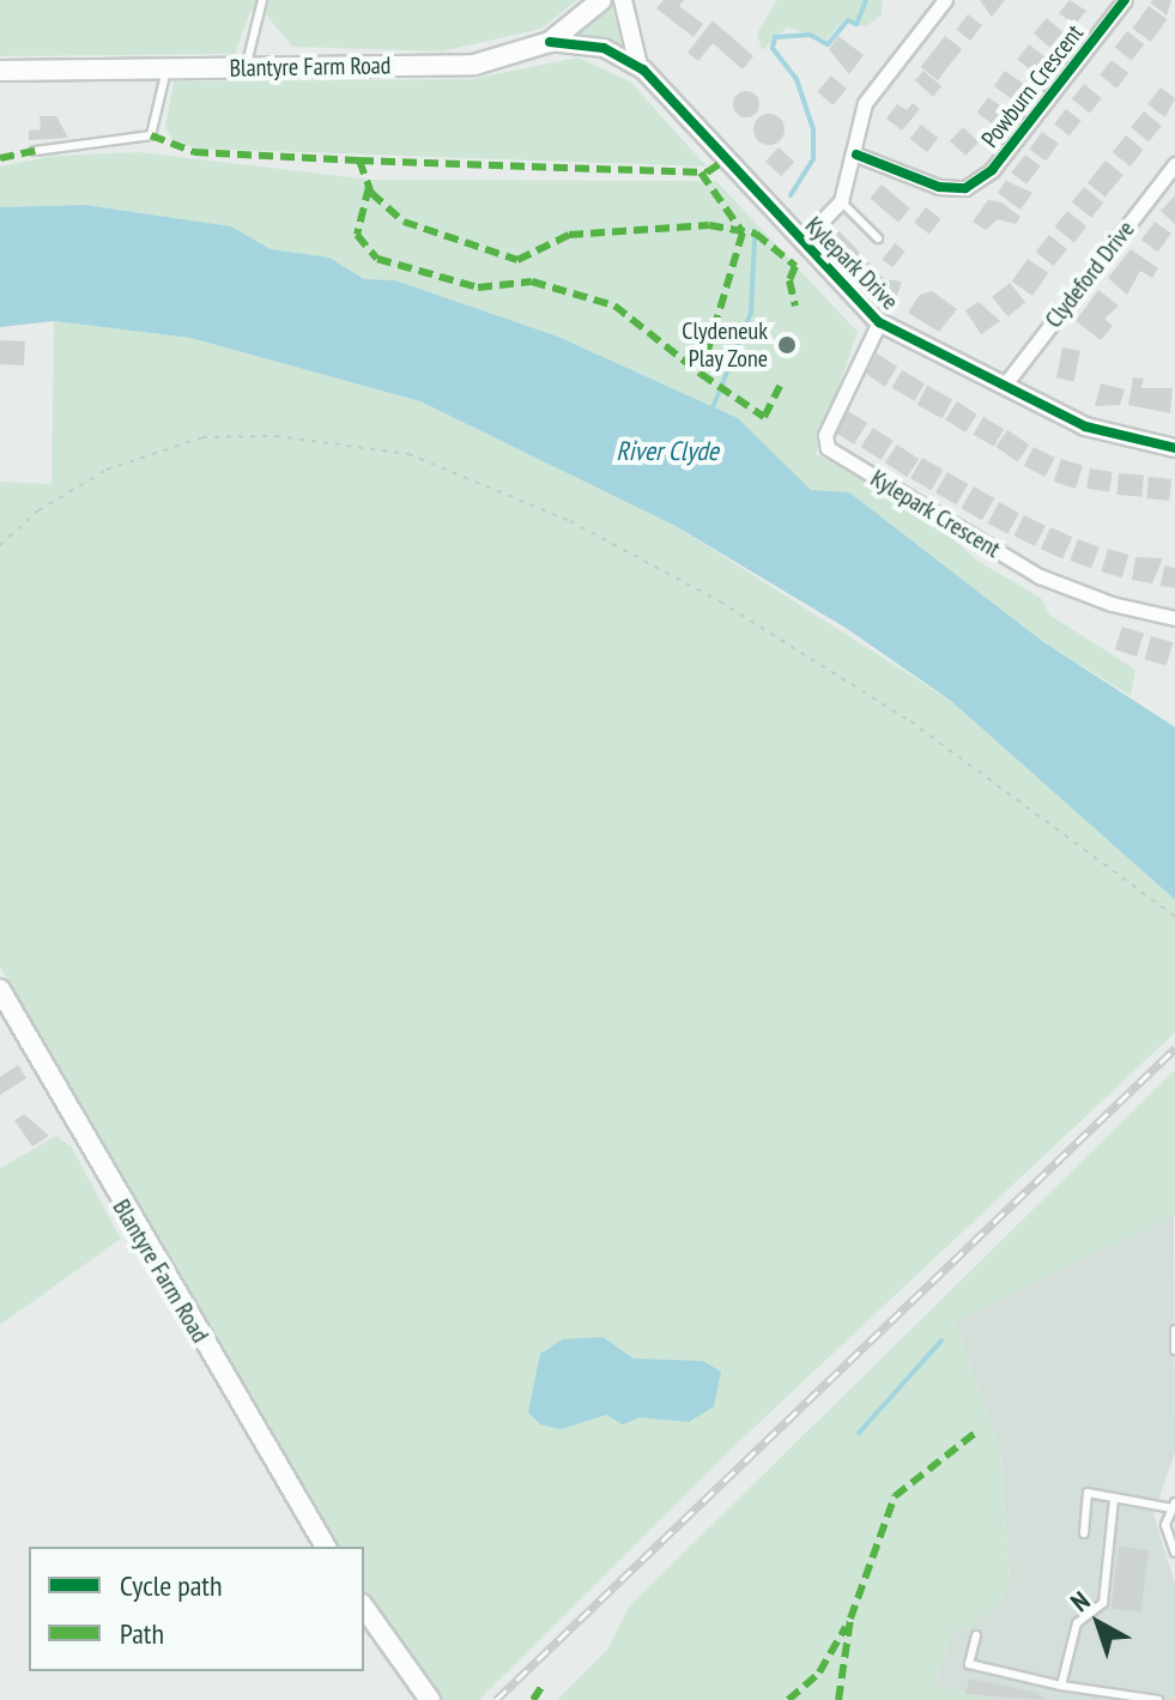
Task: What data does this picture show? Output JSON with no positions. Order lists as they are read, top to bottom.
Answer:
{
  "streets": {
    "main road": ["Blantyre Farm Road"],
    "street": [
      "Powburn Crescent",
      "Kylepark Drive",
      "Clydeford Drive",
      "Kylepark Crescent"
    ]
  },
  "crossings": [
    ["Blantyre Farm Road", "Kylepark Drive"],
    ["Kylepark Drive", "Clydeford Drive"],
    ["Kylepark Drive", "Kylepark Crescent"]
  ],
  "water": ["River Clyde"],
  "places": ["Clydeneuk Play Zone"],
  "legend": ["Cycle path", "Path"],
  "north": "top left"
}
